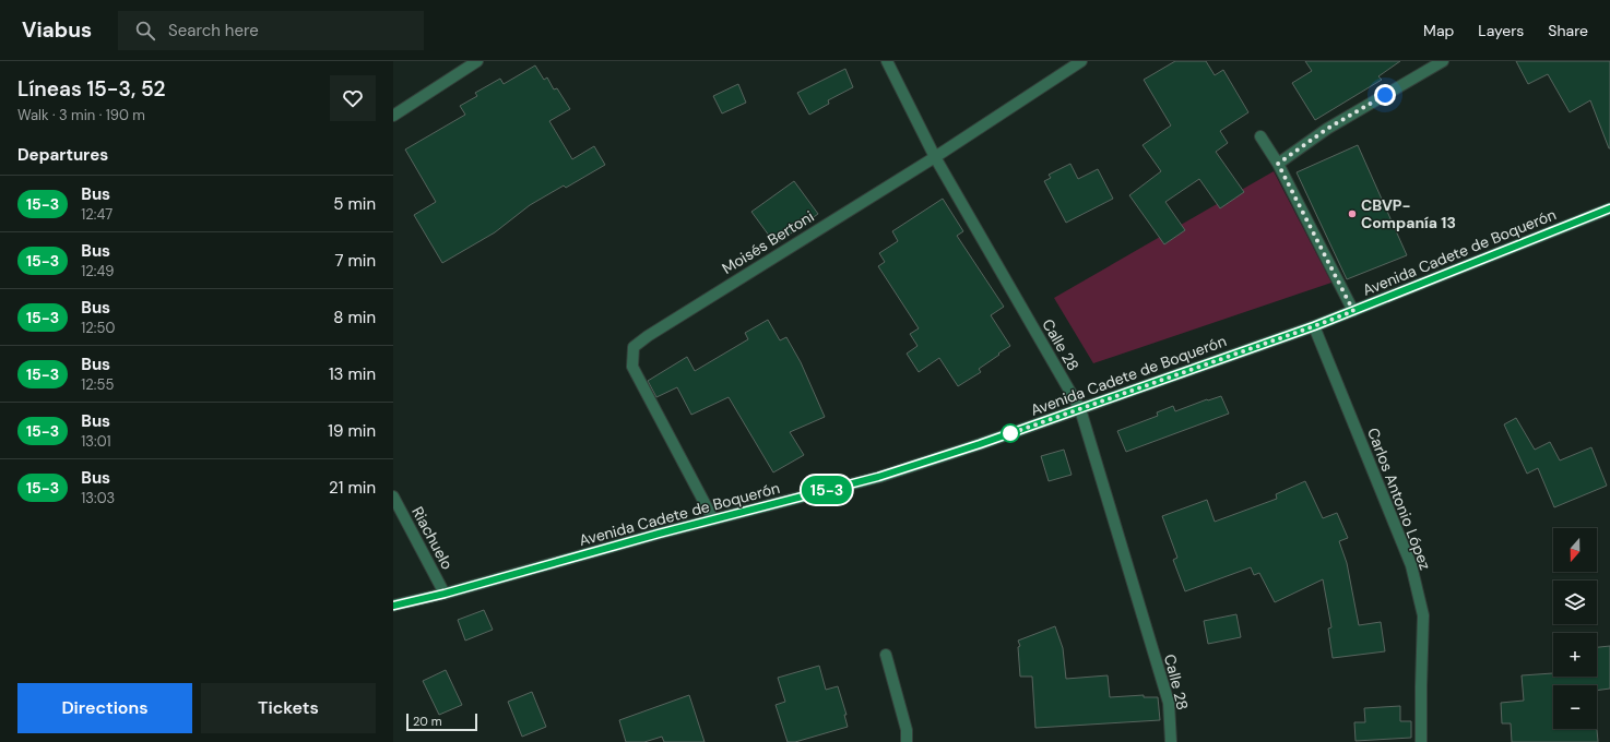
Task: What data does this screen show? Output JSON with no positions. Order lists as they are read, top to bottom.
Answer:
{
  "streets": {
    "main road": ["Avenida Cadete de Boquerón"],
    "street": [
      "Moisés Bertoni",
      "Calle 28",
      "Carlos Antonio López",
      "Riachuelo"
    ]
  },
  "crossings": [
    ["Moisés Bertoni", "Avenida Cadete de Boquerón"],
    ["Moisés Bertoni", "Calle 28"],
    ["Avenida Cadete de Boquerón", "Calle 28"],
    ["Avenida Cadete de Boquerón", "Carlos Antonio López"],
    ["Avenida Cadete de Boquerón", "Riachuelo"]
  ],
  "places": ["CBVP- Companía 13"],
  "lines": ["bus line 15-3"],
  "scale_bar": "20 m",
  "north": "bottom",
  "page": {
    "header": "Viabus",
    "search": "Search here",
    "nav": ["Map", "Layers", "Share"],
    "heading": [
      ["Líneas 15-3, 52", "Walk · 3 min · 190 m"],
      "Departures"
    ],
    "on_map": "15-3",
    "list": [
      {
        "mark": "15-3",
        "name": "Bus",
        "note": "12:47",
        "value": "5 min"
      },
      {
        "mark": "15-3",
        "name": "Bus",
        "note": "12:49",
        "value": "7 min"
      },
      {
        "mark": "15-3",
        "name": "Bus",
        "note": "12:50",
        "value": "8 min"
      },
      {
        "mark": "15-3",
        "name": "Bus",
        "note": "12:55",
        "value": "13 min"
      },
      {
        "mark": "15-3",
        "name": "Bus",
        "note": "13:01",
        "value": "19 min"
      },
      {
        "mark": "15-3",
        "name": "Bus",
        "note": "13:03",
        "value": "21 min"
      }
    ],
    "map_buttons": ["+", "−"],
    "buttons": ["Directions", "Tickets"],
    "scale": "20 m"
  }
}
